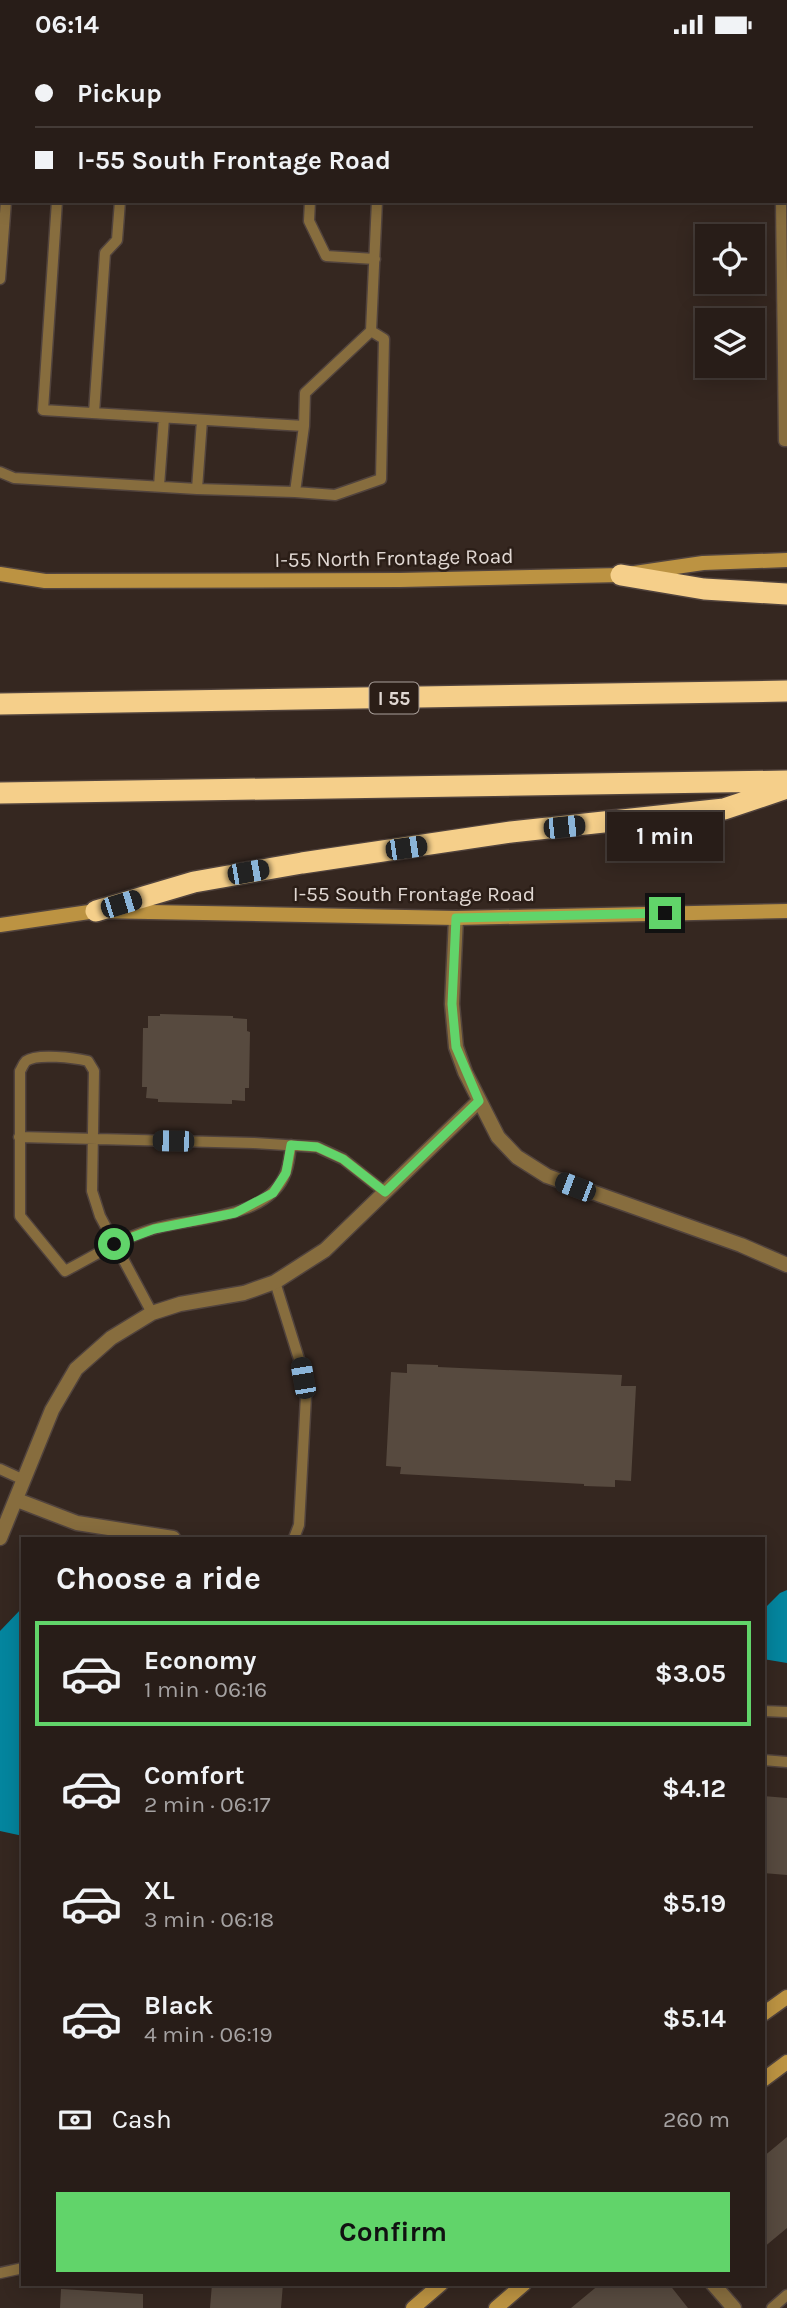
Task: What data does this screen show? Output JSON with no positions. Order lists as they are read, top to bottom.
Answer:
{
  "streets": {
    "highway": ["I 55"],
    "street": ["I-55 North Frontage Road", "I-55 South Frontage Road"]
  },
  "page": {
    "status": "06:14",
    "banner": ["Pickup", "I-55 South Frontage Road"],
    "bubble": "1 min",
    "heading": "Choose a ride",
    "list": [
      {
        "name": "Economy",
        "note": "1 min · 06:16",
        "value": "$3.05"
      },
      {
        "name": "Comfort",
        "note": "2 min · 06:17",
        "value": "$4.12"
      },
      {
        "name": "XL",
        "note": "3 min · 06:18",
        "value": "$5.19"
      },
      {
        "name": "Black",
        "note": "4 min · 06:19",
        "value": "$5.14"
      }
    ],
    "pay": ["Cash", "260 m"],
    "buttons": "Confirm"
  }
}
